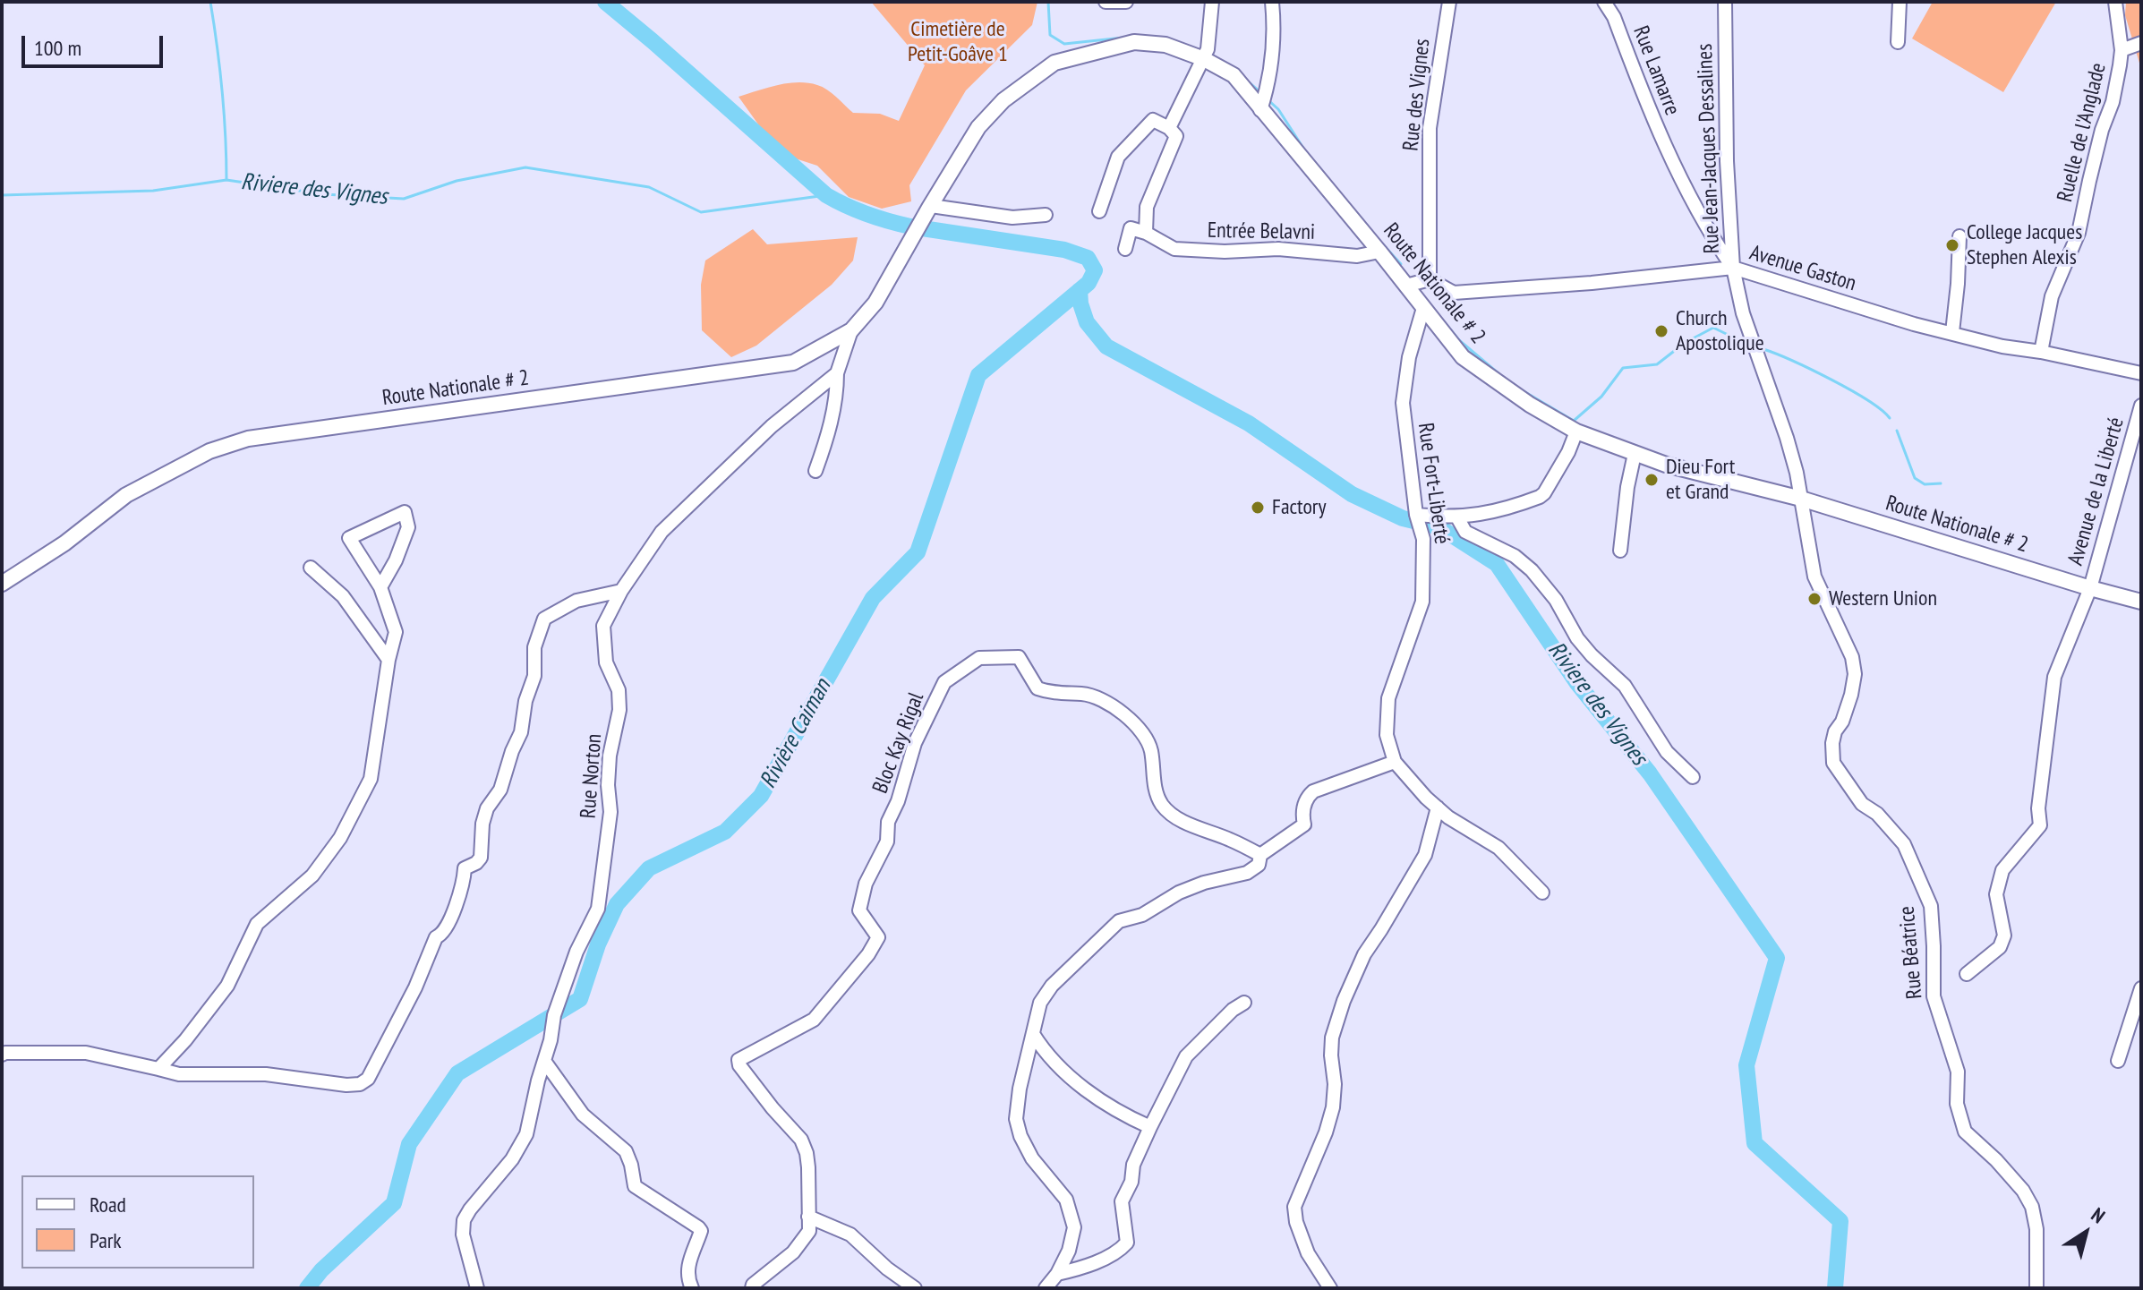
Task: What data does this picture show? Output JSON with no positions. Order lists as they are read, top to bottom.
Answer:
{
  "streets": {
    "main road": ["Route Nationale # 2"],
    "street": [
      "Rue Lamarre",
      "Rue des Vignes",
      "Ruelle de l'Anglade",
      "Rue Jean-Jacques Dessalines",
      "Entrée Belavni",
      "Avenue Gaston",
      "Rue Fort-Liberté",
      "Avenue de la Liberté",
      "Bloc Kay Rigal",
      "Rue Norton",
      "Rue Béatrice"
    ]
  },
  "crossings": [
    ["Rue Lamarre", "Rue Jean-Jacques Dessalines"],
    ["Rue Lamarre", "Avenue Gaston"],
    ["Rue des Vignes", "Avenue Gaston"],
    ["Ruelle de l'Anglade", "Avenue Gaston"],
    ["Rue Jean-Jacques Dessalines", "Avenue Gaston"],
    ["Rue Jean-Jacques Dessalines", "Route Nationale # 2"],
    ["Rue Jean-Jacques Dessalines", "Rue Béatrice"],
    ["Entrée Belavni", "Route Nationale # 2"],
    ["Route Nationale # 2", "Rue Fort-Liberté"],
    ["Route Nationale # 2", "Avenue de la Liberté"],
    ["Route Nationale # 2", "Rue Béatrice"]
  ],
  "water": ["Riviere des Vignes", "Rivière Caiman"],
  "parks": ["Cimetière de Petit-Goâve 1"],
  "places": [
    "College Jacques Stephen Alexis",
    "Church Apostolique",
    "Dieu Fort et Grand",
    "Factory",
    "Western Union"
  ],
  "legend": ["Road", "Park"],
  "scale_bar": "100 m",
  "north": "top right"
}
